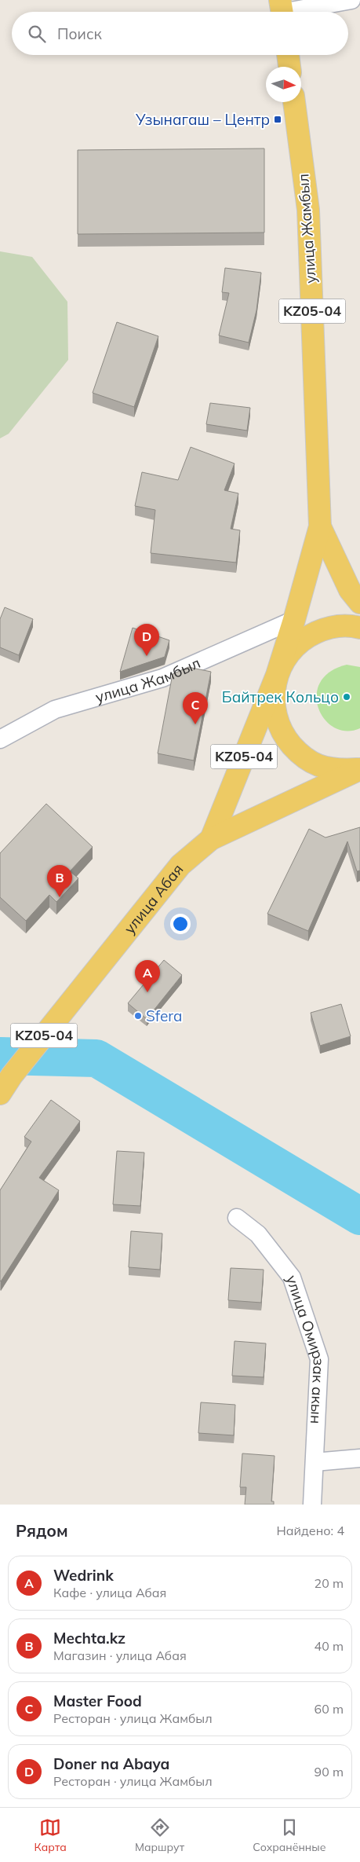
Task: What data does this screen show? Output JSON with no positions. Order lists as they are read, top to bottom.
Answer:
{
  "streets": {
    "main road": ["улица Жамбыл", "KZ05-04", "улица Абая"],
    "street": ["улица Омирзак акын"]
  },
  "crossings": [
    ["улица Жамбыл", "KZ05-04"],
    ["улица Жамбыл", "улица Абая"],
    ["KZ05-04", "улица Абая"]
  ],
  "places": {
    "transit": ["Узынагаш – Центр"],
    "other": ["Байтрек Кольцо", "Sfera"]
  },
  "north": "right",
  "page": {
    "search": "Поиск",
    "pins": [
      "D",
      "C",
      "B",
      "A"
    ],
    "heading": ["Рядом", "Найдено: 4"],
    "list": [
      {
        "mark": "A",
        "name": "Wedrink",
        "note": "Кафе · улица Абая",
        "value": "20 m"
      },
      {
        "mark": "B",
        "name": "Mechta.kz",
        "note": "Магазин · улица Абая",
        "value": "40 m"
      },
      {
        "mark": "C",
        "name": "Master Food",
        "note": "Ресторан · улица Жамбыл",
        "value": "60 m"
      },
      {
        "mark": "D",
        "name": "Doner na Abaya",
        "note": "Ресторан · улица Жамбыл",
        "value": "90 m"
      }
    ],
    "nav": ["Карта", "Маршрут", "Сохранённые"]
  }
}
